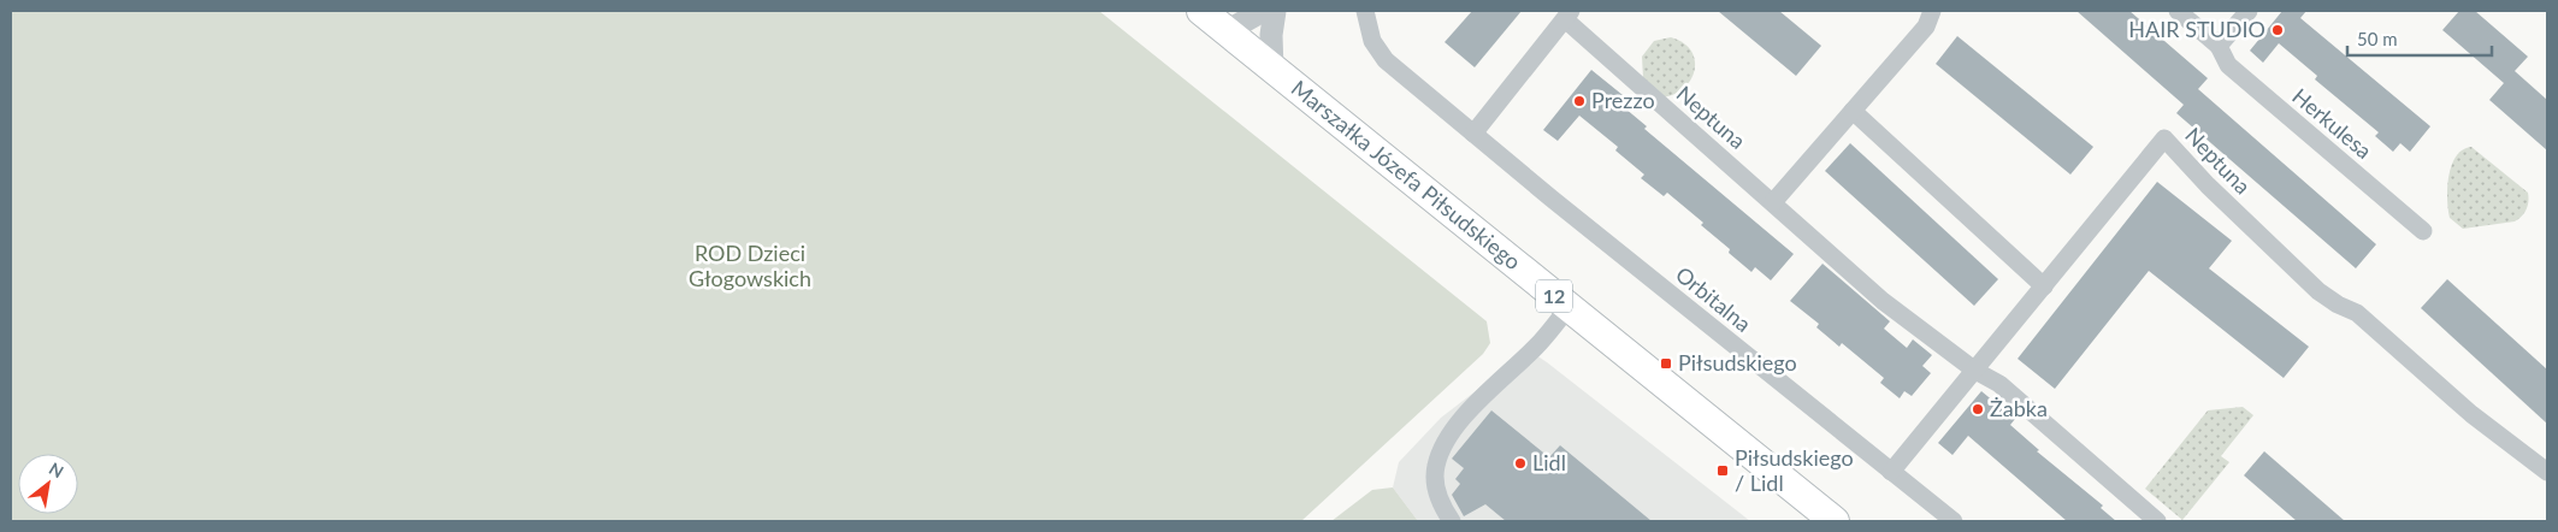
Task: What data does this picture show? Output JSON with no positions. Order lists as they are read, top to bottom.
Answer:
{
  "streets": {
    "main road": ["Marszałka Józefa Piłsudskiego", "12"],
    "street": ["Neptuna", "Herkulesa", "Orbitalna"]
  },
  "crossings": [
    ["Neptuna", "Orbitalna"]
  ],
  "parks": ["ROD Dzieci Głogowskich"],
  "places": {
    "other": [
      "HAIR STUDIO",
      "Prezzo",
      "Żabka",
      "Lidl"
    ],
    "transit": ["Piłsudskiego", "Piłsudskiego / Lidl"]
  },
  "scale_bar": "50 m",
  "north": "top right"
}
